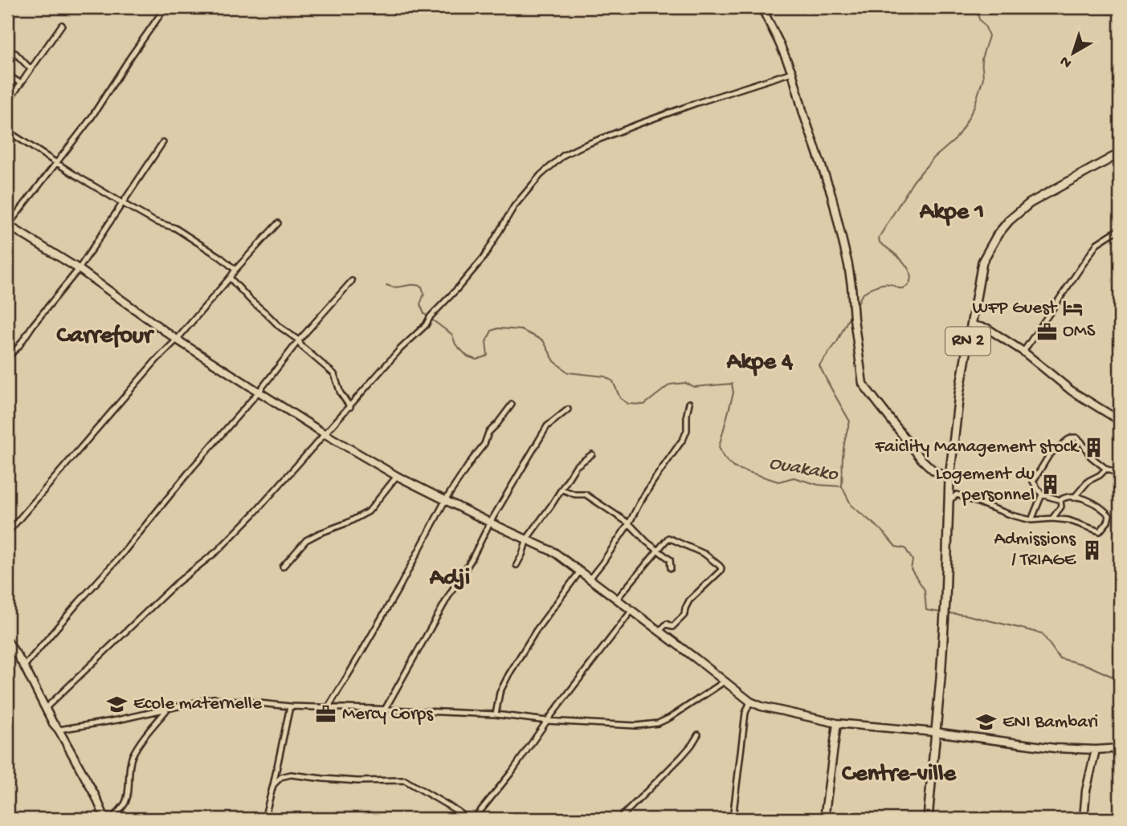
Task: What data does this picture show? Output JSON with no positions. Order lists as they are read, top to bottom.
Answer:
{
  "streets": {
    "main road": ["RN 2"]
  },
  "districts": [
    "Akpe 1",
    "Carrefour",
    "Akpe 4",
    "Adji",
    "Centre-ville"
  ],
  "water": ["Ouakako"],
  "places": {
    "hotel": ["WFP Guest"],
    "office": ["OMS", "Mercy Corps"],
    "building": ["Faiclity Management stock", "Logement du personnel", "Admissions / TRIAGE"],
    "school or university": ["Ecole maternelle", "ENI Bambari"]
  },
  "north": "bottom left"
}
